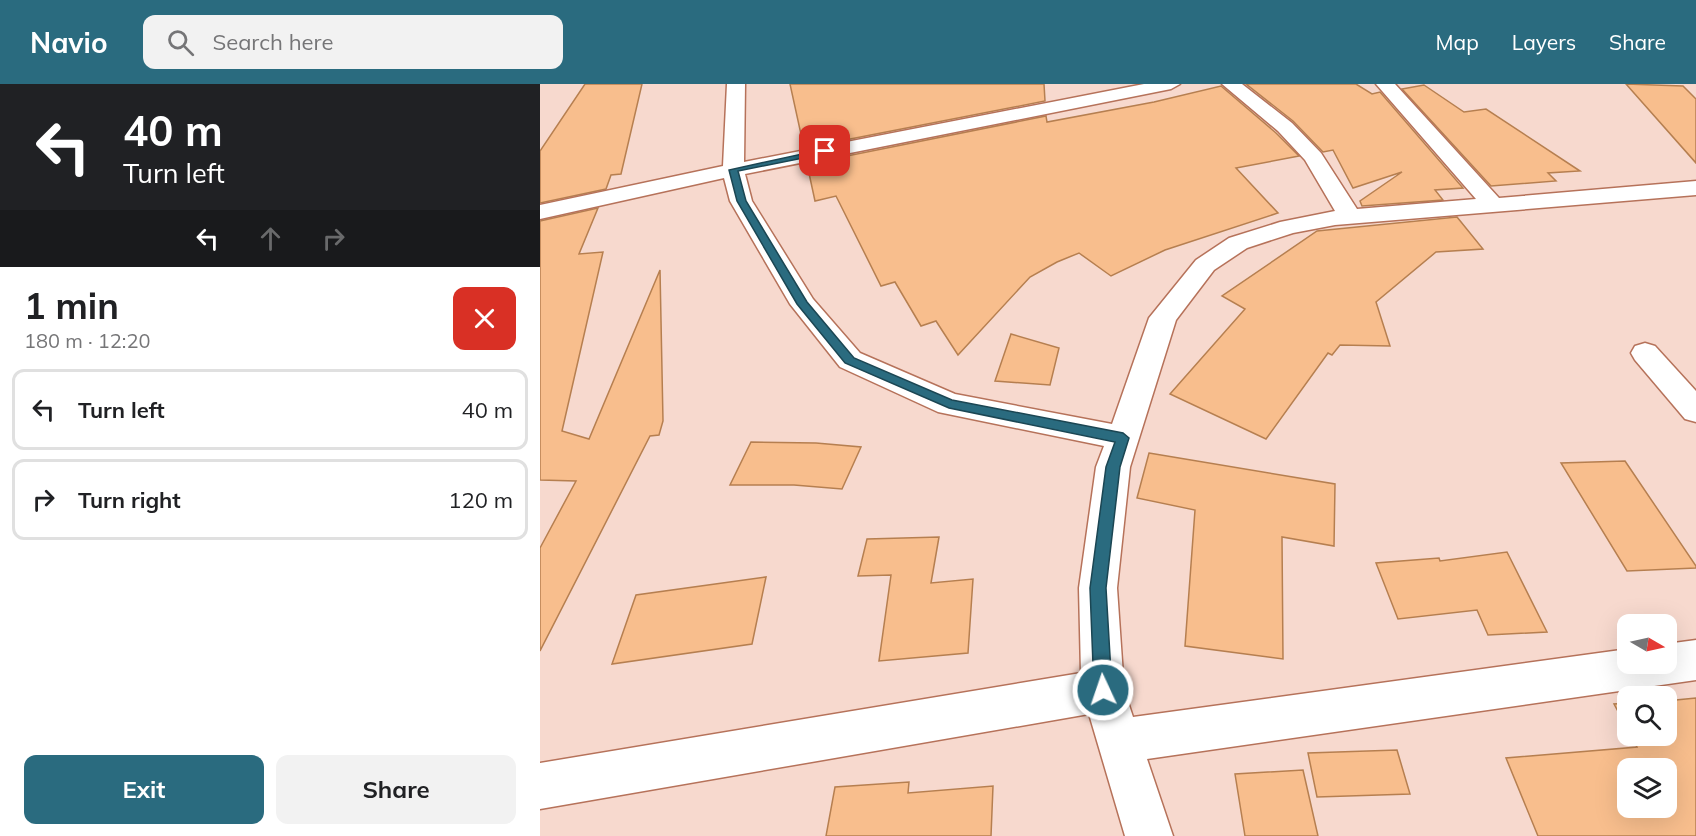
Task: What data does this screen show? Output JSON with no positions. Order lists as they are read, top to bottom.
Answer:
{
  "north": "right",
  "page": {
    "header": "Navio",
    "search": "Search here",
    "nav": ["Map", "Layers", "Share"],
    "turn": ["40 m", "Turn left"],
    "heading": ["1 min", "180 m · 12:20"],
    "list": [
      {
        "name": "Turn left",
        "value": "40 m"
      },
      {
        "name": "Turn right",
        "value": "120 m"
      }
    ],
    "buttons": ["Exit", "Share"]
  }
}
